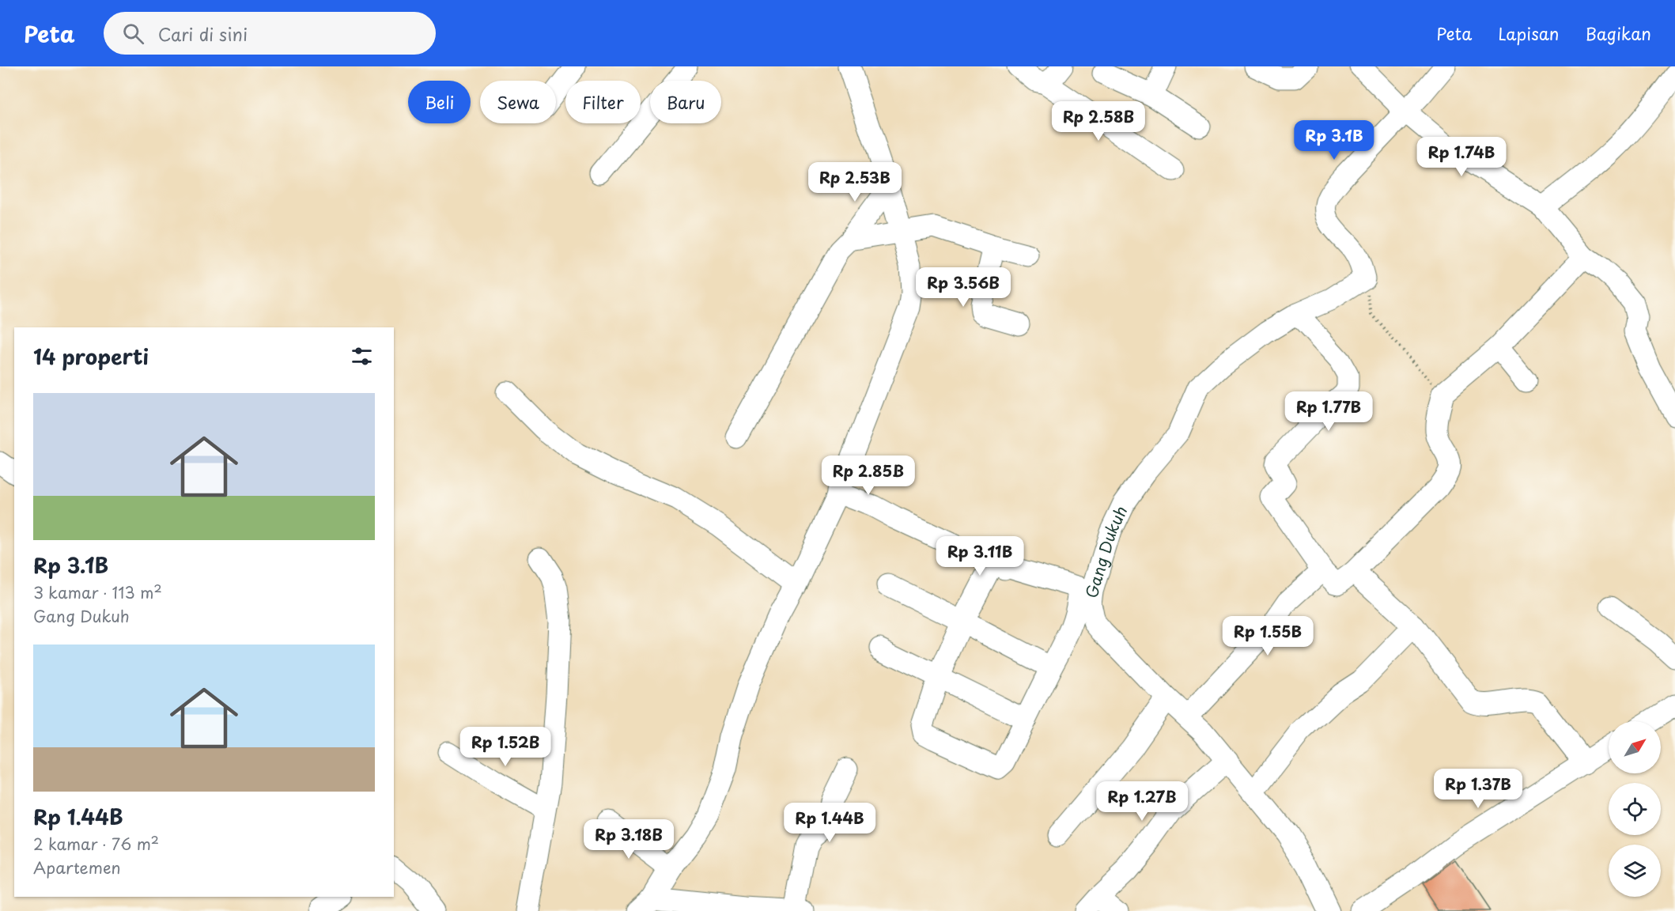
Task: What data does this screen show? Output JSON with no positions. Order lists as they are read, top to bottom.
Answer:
{
  "streets": {
    "street": ["Gang Dukuh"]
  },
  "north": "top right",
  "page": {
    "header": "Peta",
    "search": "Cari di sini",
    "nav": ["Peta", "Lapisan", "Bagikan"],
    "chip": [
      "Beli",
      "Sewa",
      "Filter",
      "Baru"
    ],
    "price": [
      "Rp 2.58B",
      "Rp 3.1B",
      "Rp 1.74B",
      "Rp 2.53B",
      "Rp 3.56B",
      "Rp 1.77B",
      "Rp 2.85B",
      "Rp 3.11B",
      "Rp 1.55B",
      "Rp 1.52B",
      "Rp 1.37B",
      "Rp 1.27B",
      "Rp 1.44B",
      "Rp 3.18B"
    ],
    "heading": "14 properti",
    "list": [
      {
        "name": "Rp 3.1B",
        "note": "3 kamar · 113 m² · Gang Dukuh"
      },
      {
        "name": "Rp 1.44B",
        "note": "2 kamar · 76 m² · Apartemen"
      }
    ]
  }
}
